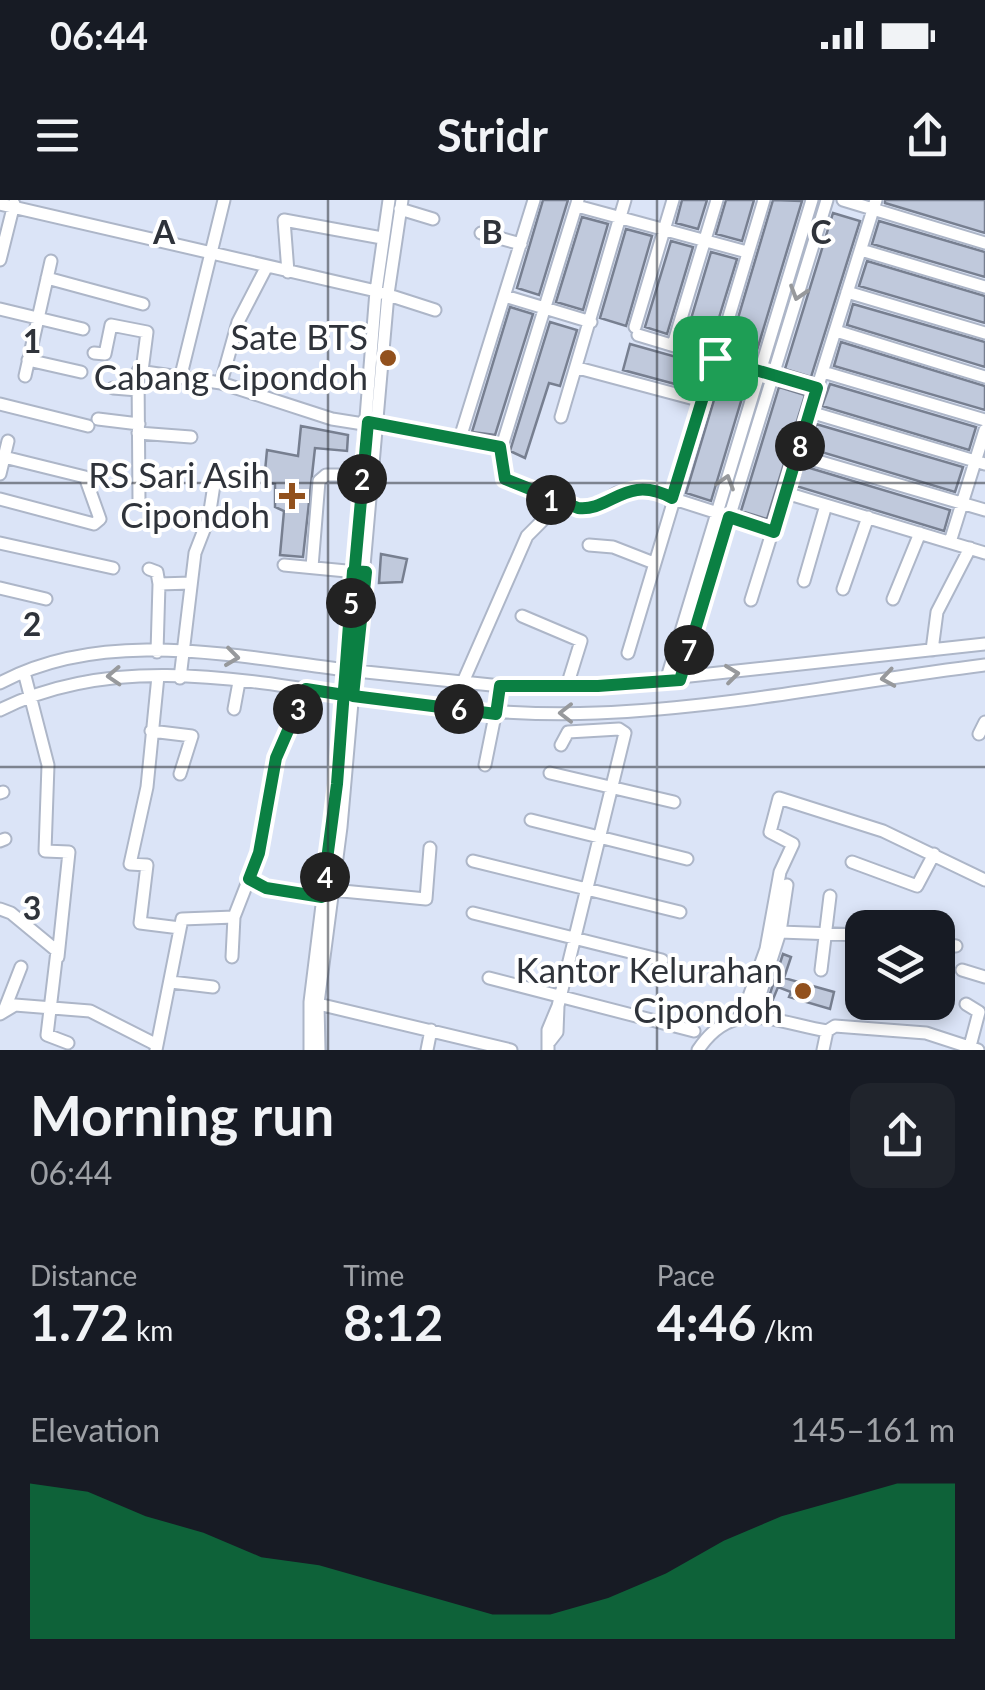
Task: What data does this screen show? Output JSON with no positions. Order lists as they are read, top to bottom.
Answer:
{
  "places": {
    "other": ["Sate BTS Cabang Cipondoh", "Kantor Kelurahan Cipondoh"],
    "health": ["RS Sari Asih Cipondoh"]
  },
  "page": {
    "status": "06:44",
    "header": "Stridr",
    "pins": [
      "8",
      "2",
      "1",
      "5",
      "7",
      "3",
      "6",
      "4"
    ],
    "heading": ["Morning run", "06:44"],
    "stats": [
      ["Distance", "1.72 km"],
      ["Time", "8:12"],
      ["Pace", "4:46 /km"]
    ],
    "chart": ["Elevation", "145–161 m"]
  },
  "grid": {
    "columns": ["A", "B", "C"],
    "rows": ["1", "2", "3"]
  }
}
